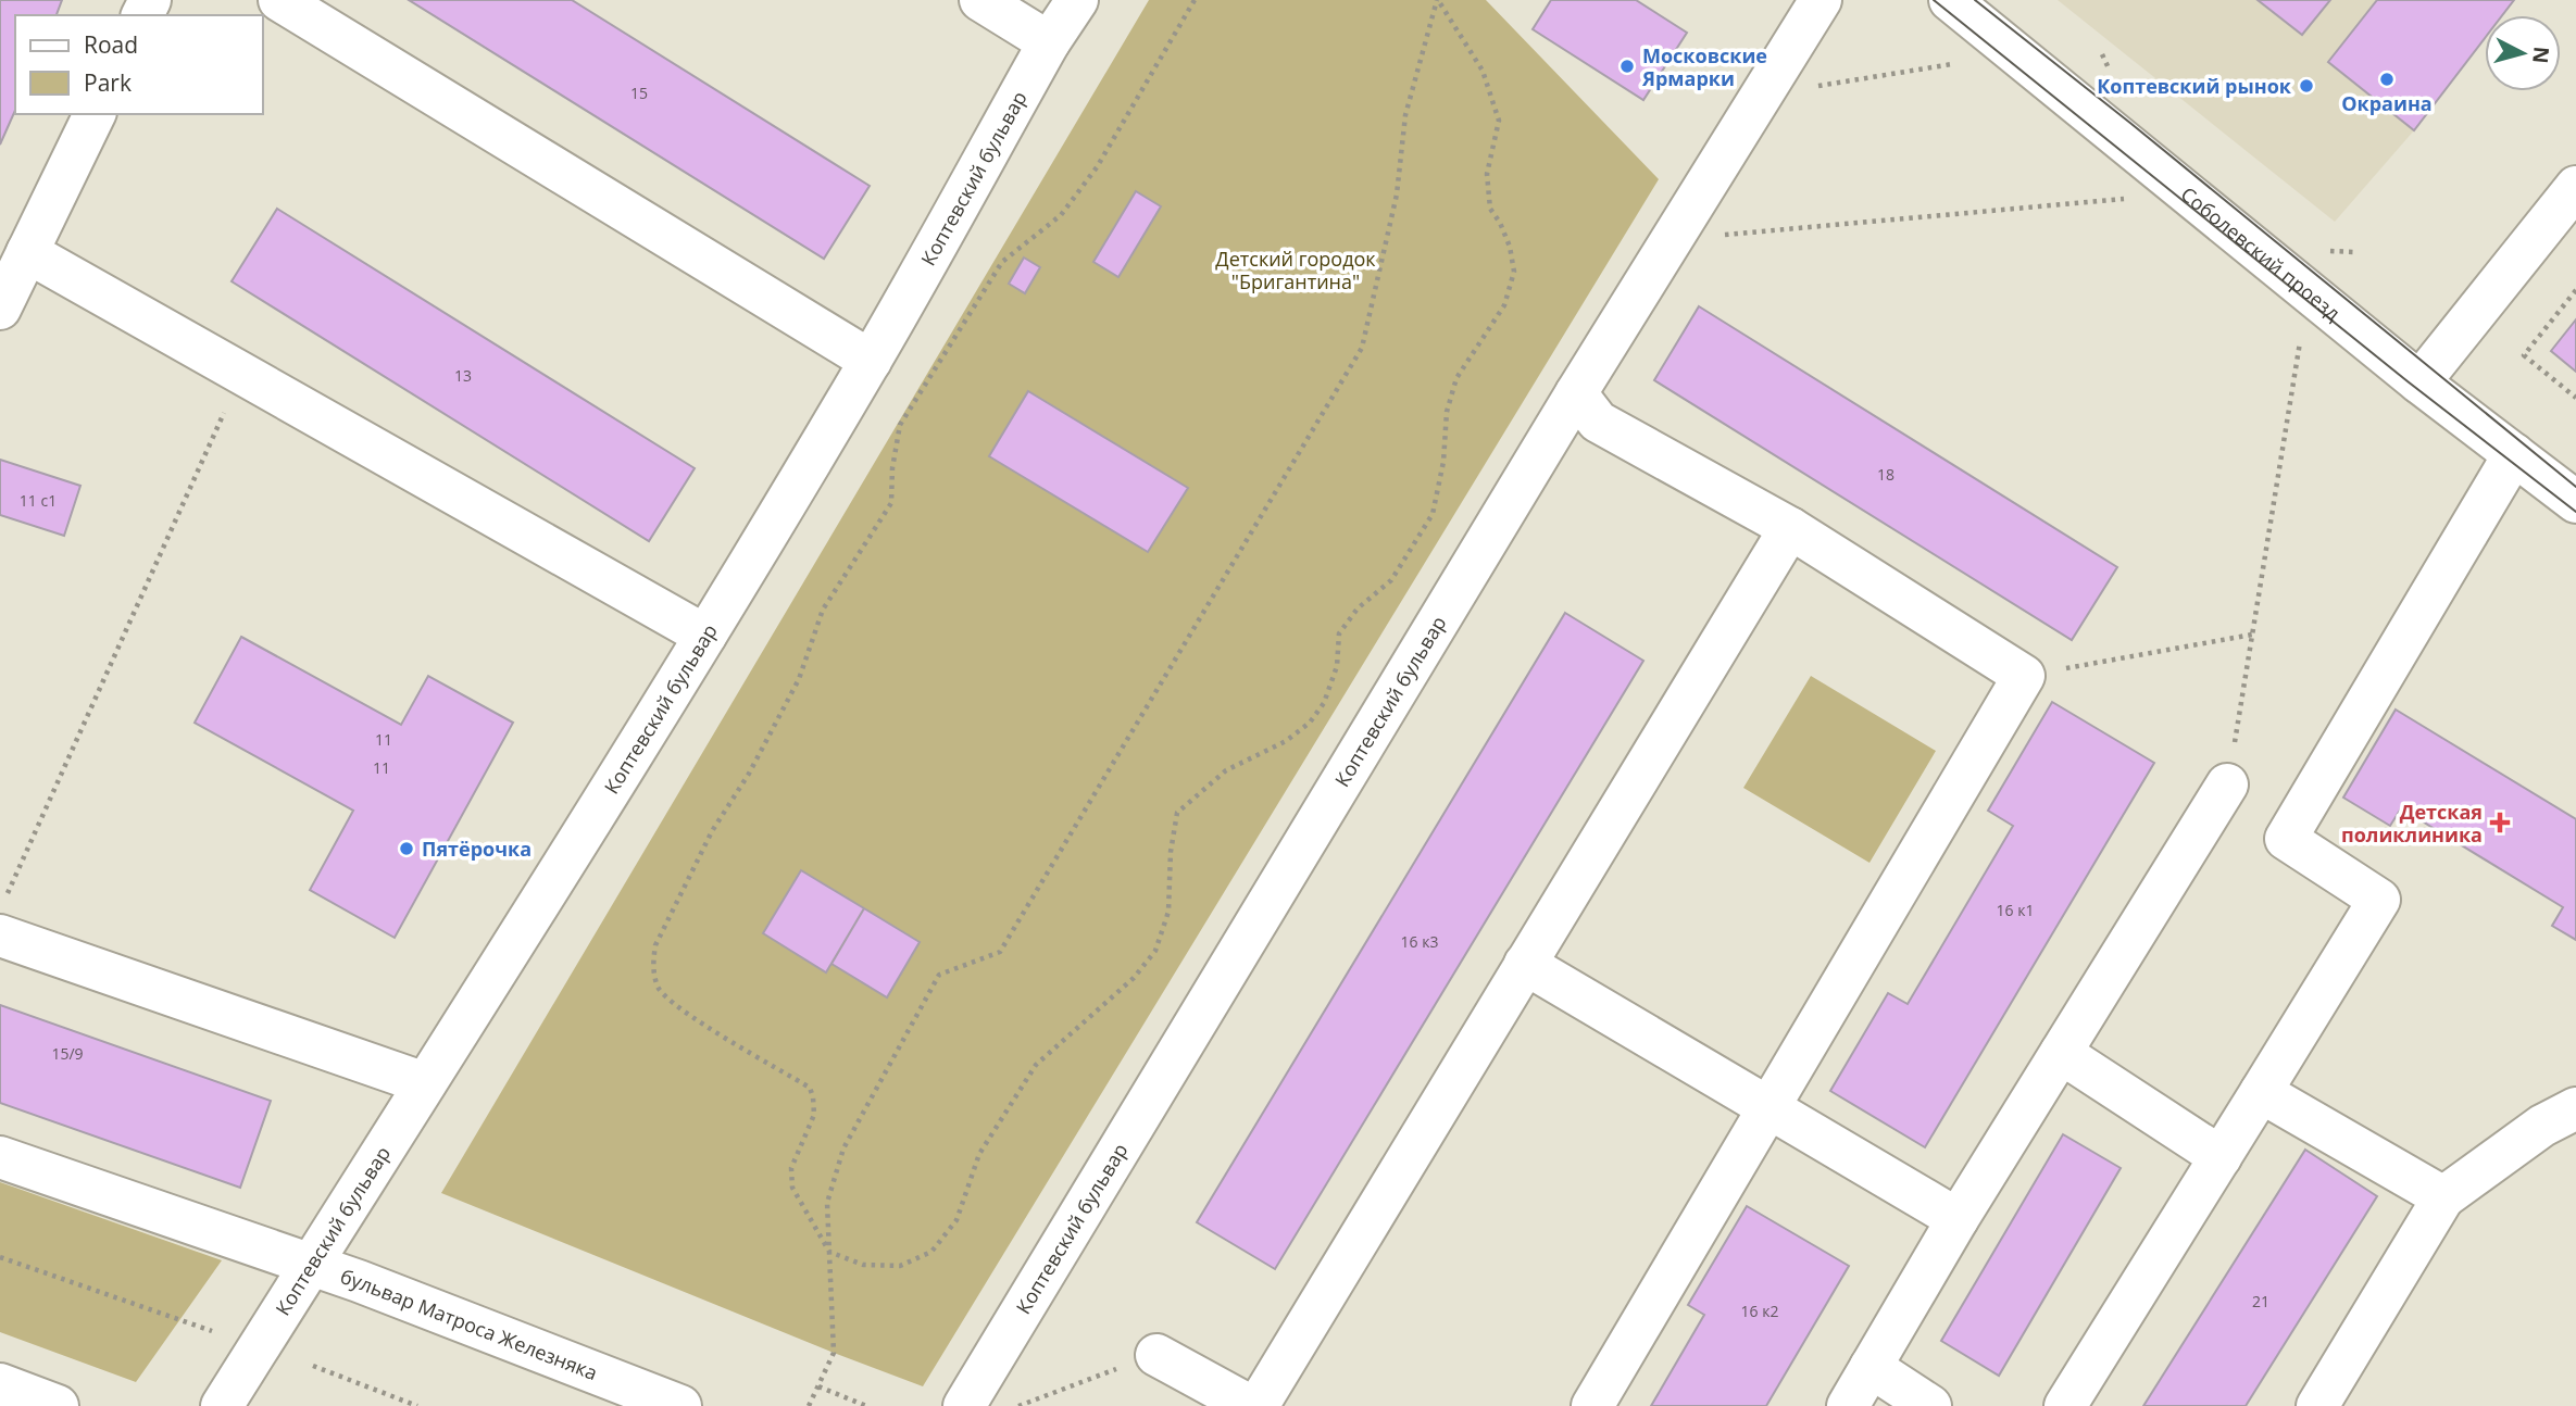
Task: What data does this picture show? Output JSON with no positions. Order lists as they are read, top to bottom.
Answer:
{
  "streets": {
    "street": ["Коптевский бульвар", "Соболевский проезд", "бульвар Матроса Железняка"]
  },
  "crossings": [
    ["Коптевский бульвар", "бульвар Матроса Железняка"]
  ],
  "parks": ["Детский городок \"Бригантина\""],
  "places": {
    "other": [
      "Московские Ярмарки",
      "Окраина",
      "Коптевский рынок",
      "Пятёрочка"
    ],
    "health": ["Детская поликлиника"]
  },
  "house_numbers": [
    "15",
    "13",
    "18",
    "11 с1",
    "11",
    "11",
    "16 к1",
    "16 к3",
    "15/9",
    "21",
    "16 к2"
  ],
  "legend": ["Road", "Park"],
  "north": "right"
}
